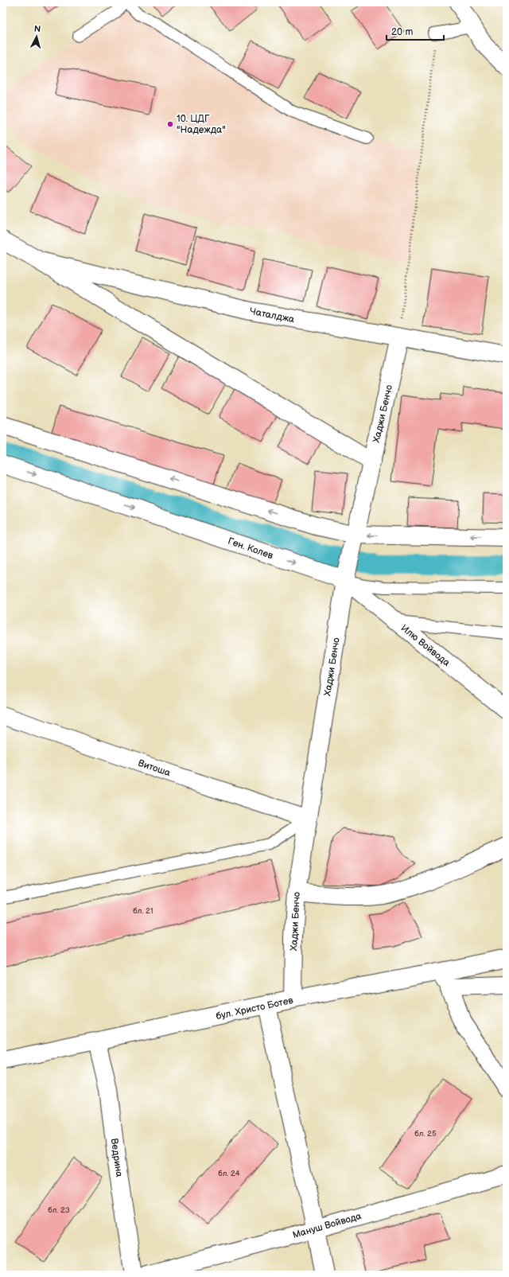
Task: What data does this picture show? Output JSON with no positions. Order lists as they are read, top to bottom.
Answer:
{
  "streets": {
    "street": [
      "Чаталджа",
      "Хаджи Бенчо",
      "Ген. Колев",
      "Илю Войвода",
      "Витоша",
      "бул. Христо Ботев",
      "Ведрина",
      "Мануш Войвода"
    ]
  },
  "crossings": [
    ["Чаталджа", "Хаджи Бенчо"],
    ["Хаджи Бенчо", "Ген. Колев"],
    ["Хаджи Бенчо", "Илю Войвода"],
    ["Хаджи Бенчо", "Витоша"],
    ["Хаджи Бенчо", "бул. Христо Ботев"],
    ["Ген. Колев", "Илю Войвода"],
    ["бул. Христо Ботев", "Ведрина"]
  ],
  "places": ["10. ЦДГ \"Надежда\""],
  "house_numbers": [
    "бл. 21",
    "бл. 25",
    "бл. 24",
    "бл. 23"
  ],
  "scale_bar": "20 m",
  "north": "top"
}
